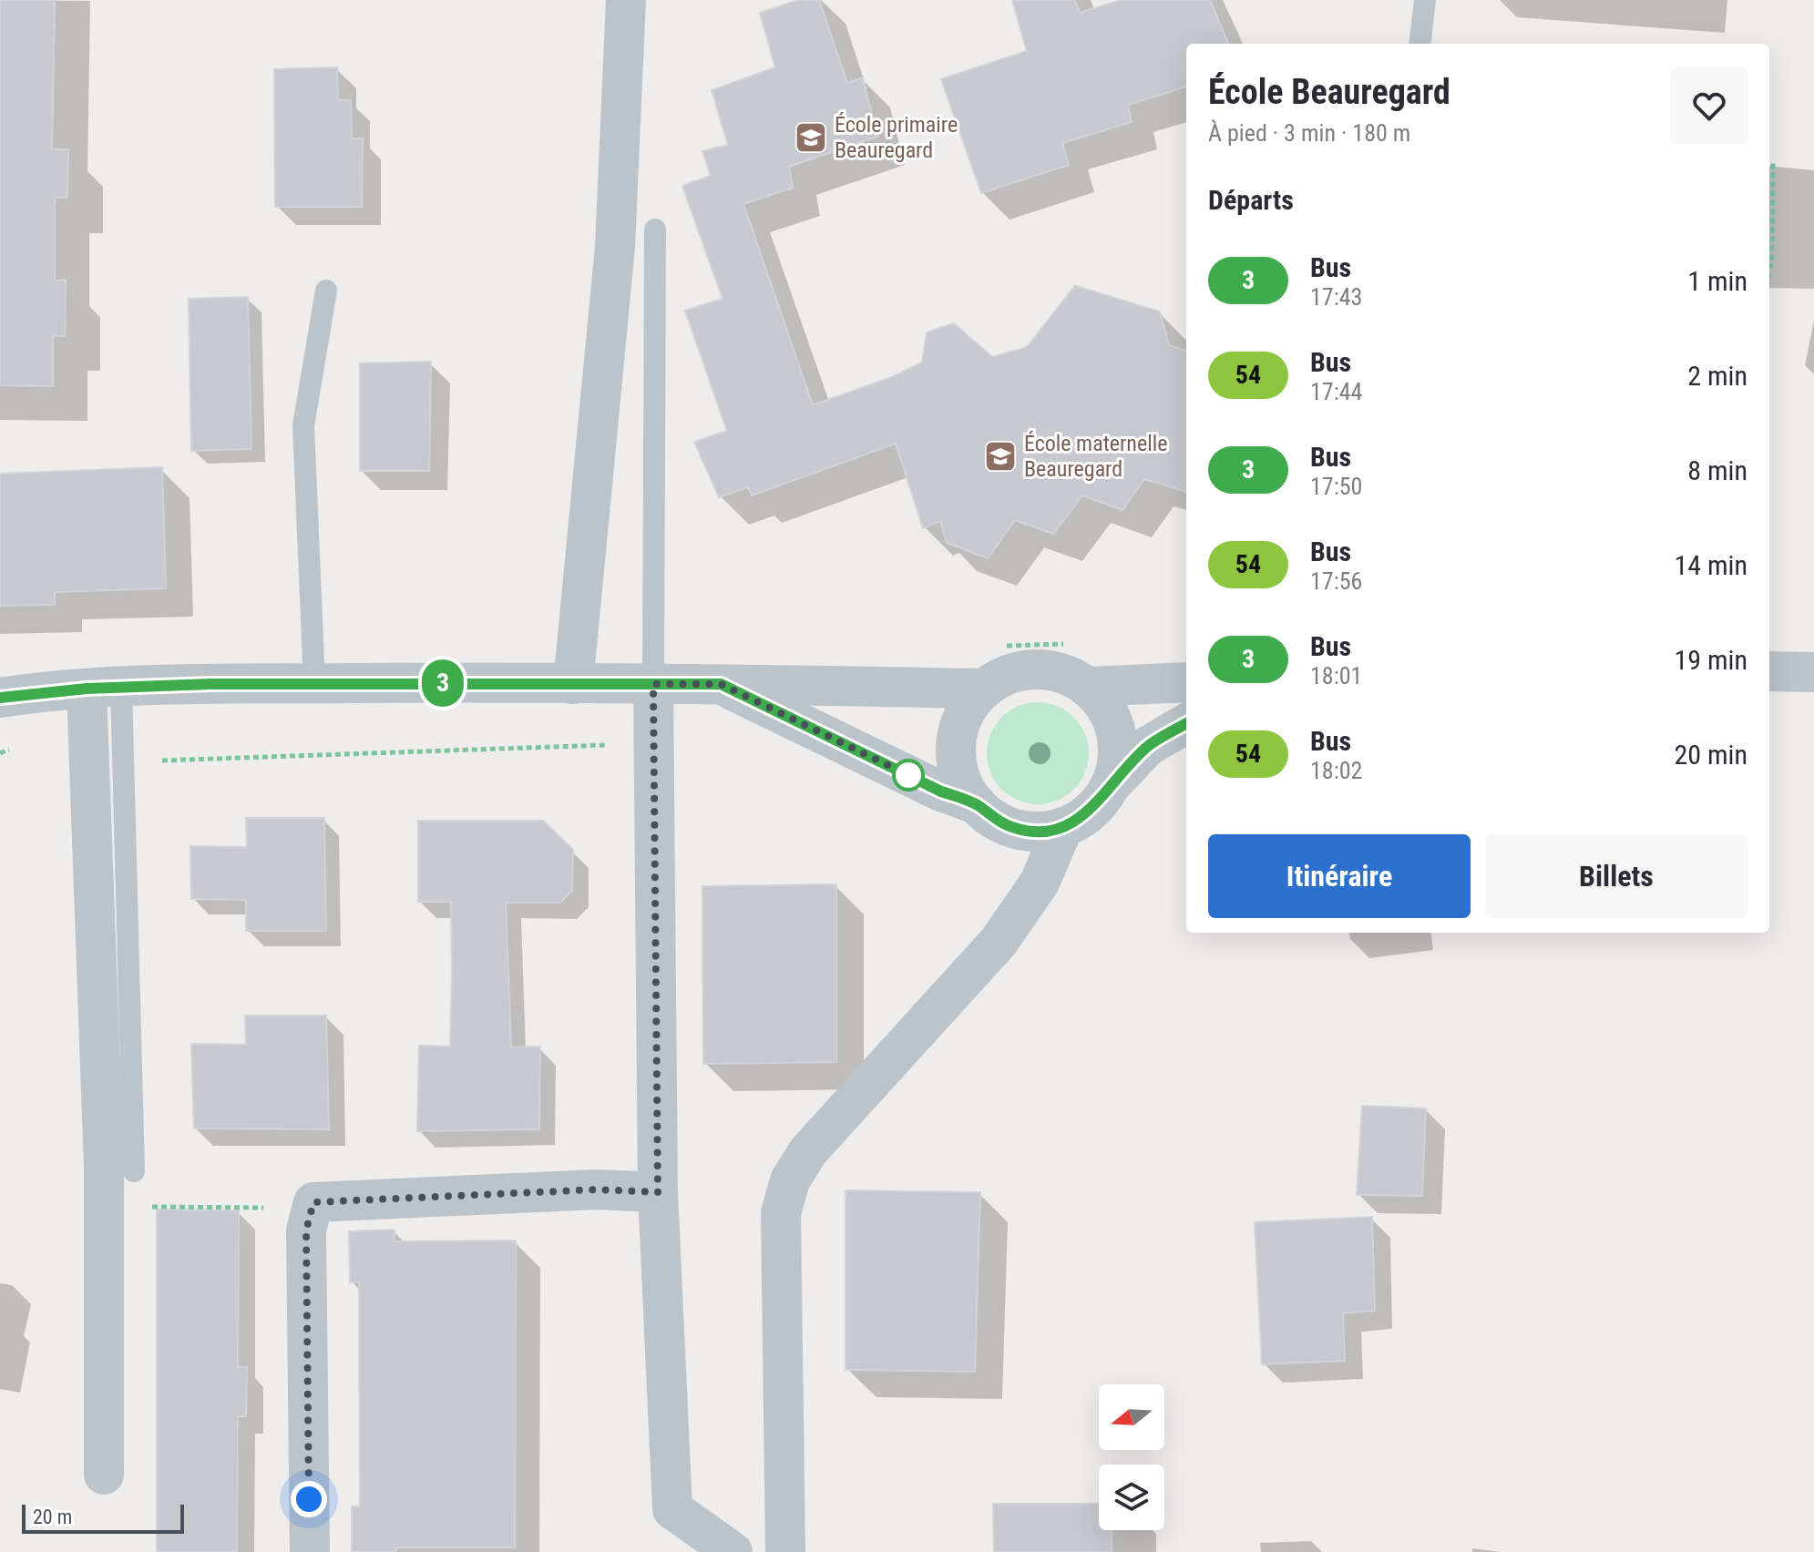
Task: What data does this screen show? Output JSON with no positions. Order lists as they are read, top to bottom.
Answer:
{
  "places": {
    "school or university": ["École primaire Beauregard", "École maternelle Beauregard"]
  },
  "lines": ["bus line 3"],
  "scale_bar": "20 m",
  "north": "left",
  "page": {
    "on_map": "3",
    "heading": [
      ["École Beauregard", "À pied · 3 min · 180 m"],
      "Départs"
    ],
    "list": [
      {
        "mark": "3",
        "name": "Bus",
        "note": "17:43",
        "value": "1 min"
      },
      {
        "mark": "54",
        "name": "Bus",
        "note": "17:44",
        "value": "2 min"
      },
      {
        "mark": "3",
        "name": "Bus",
        "note": "17:50",
        "value": "8 min"
      },
      {
        "mark": "54",
        "name": "Bus",
        "note": "17:56",
        "value": "14 min"
      },
      {
        "mark": "3",
        "name": "Bus",
        "note": "18:01",
        "value": "19 min"
      },
      {
        "mark": "54",
        "name": "Bus",
        "note": "18:02",
        "value": "20 min"
      }
    ],
    "buttons": ["Itinéraire", "Billets"],
    "scale": "20 m"
  }
}
